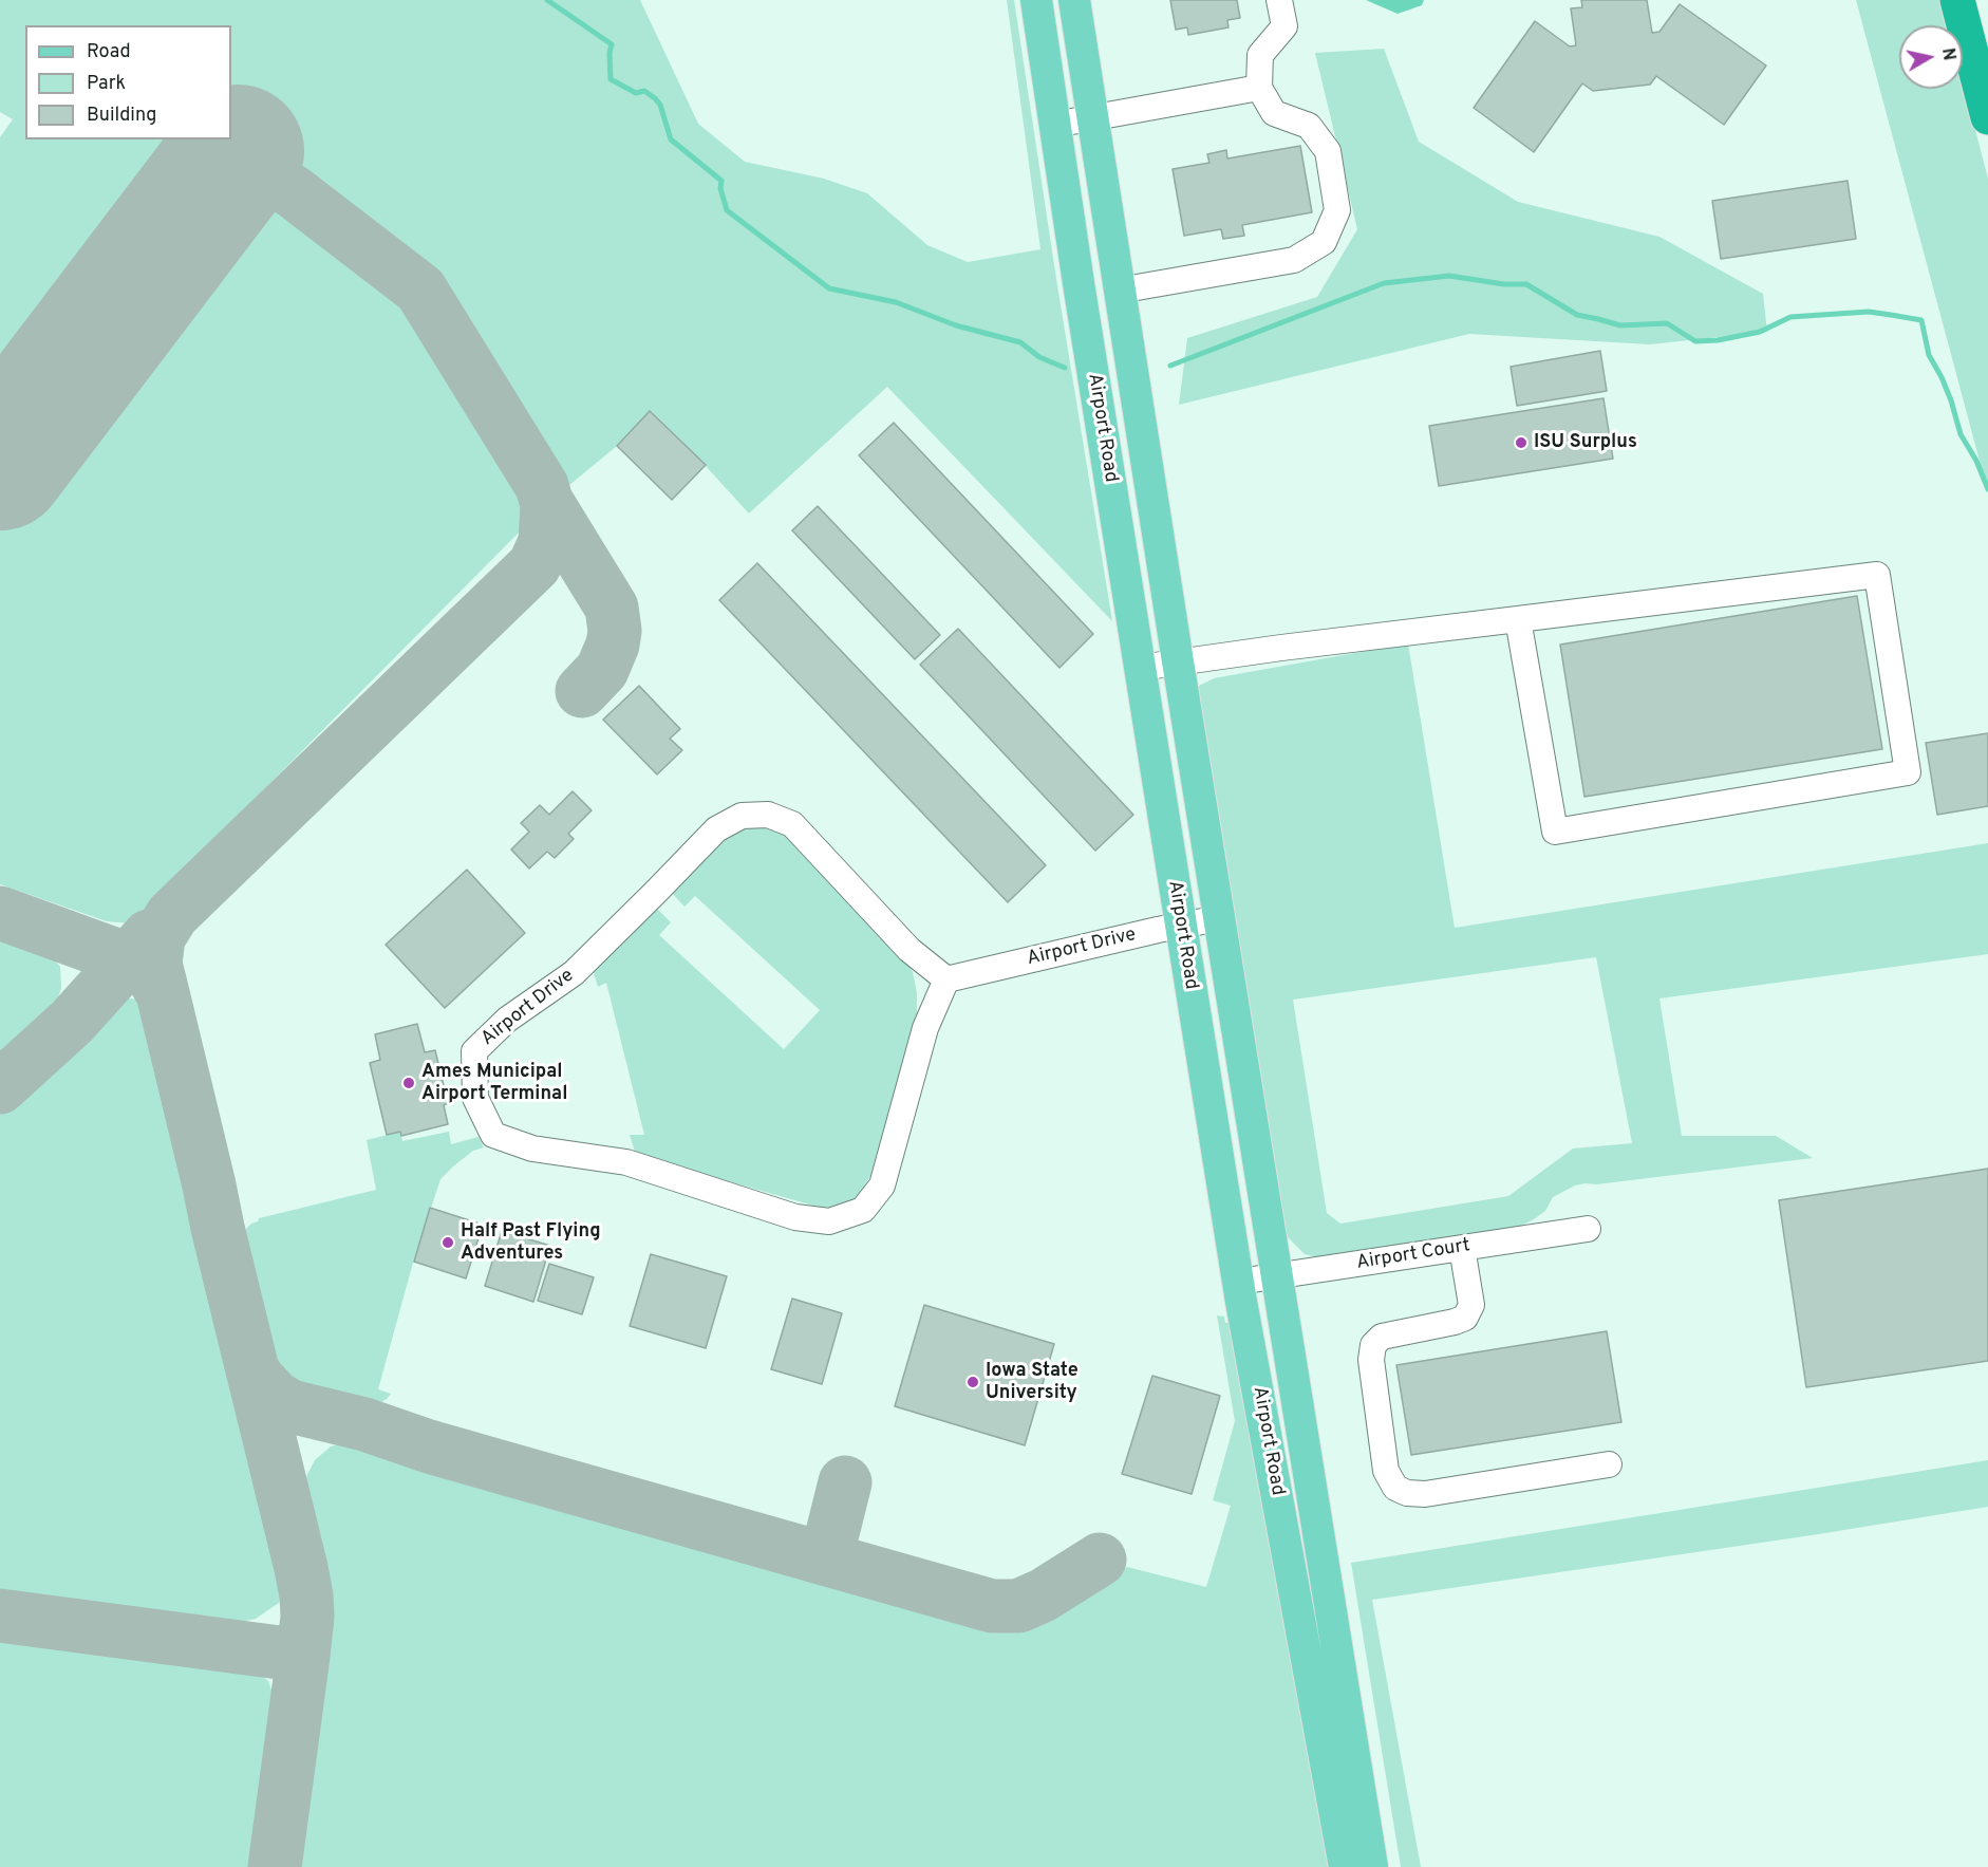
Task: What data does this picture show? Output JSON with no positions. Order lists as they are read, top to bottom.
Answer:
{
  "streets": {
    "main road": ["Airport Road"],
    "street": ["Airport Drive", "Airport Court"]
  },
  "crossings": [
    ["Airport Road", "Airport Drive"],
    ["Airport Road", "Airport Court"]
  ],
  "places": [
    "ISU Surplus",
    "Ames Municipal Airport Terminal",
    "Half Past Flying Adventures",
    "Iowa State University"
  ],
  "legend": ["Road", "Park", "Building"],
  "north": "right"
}
